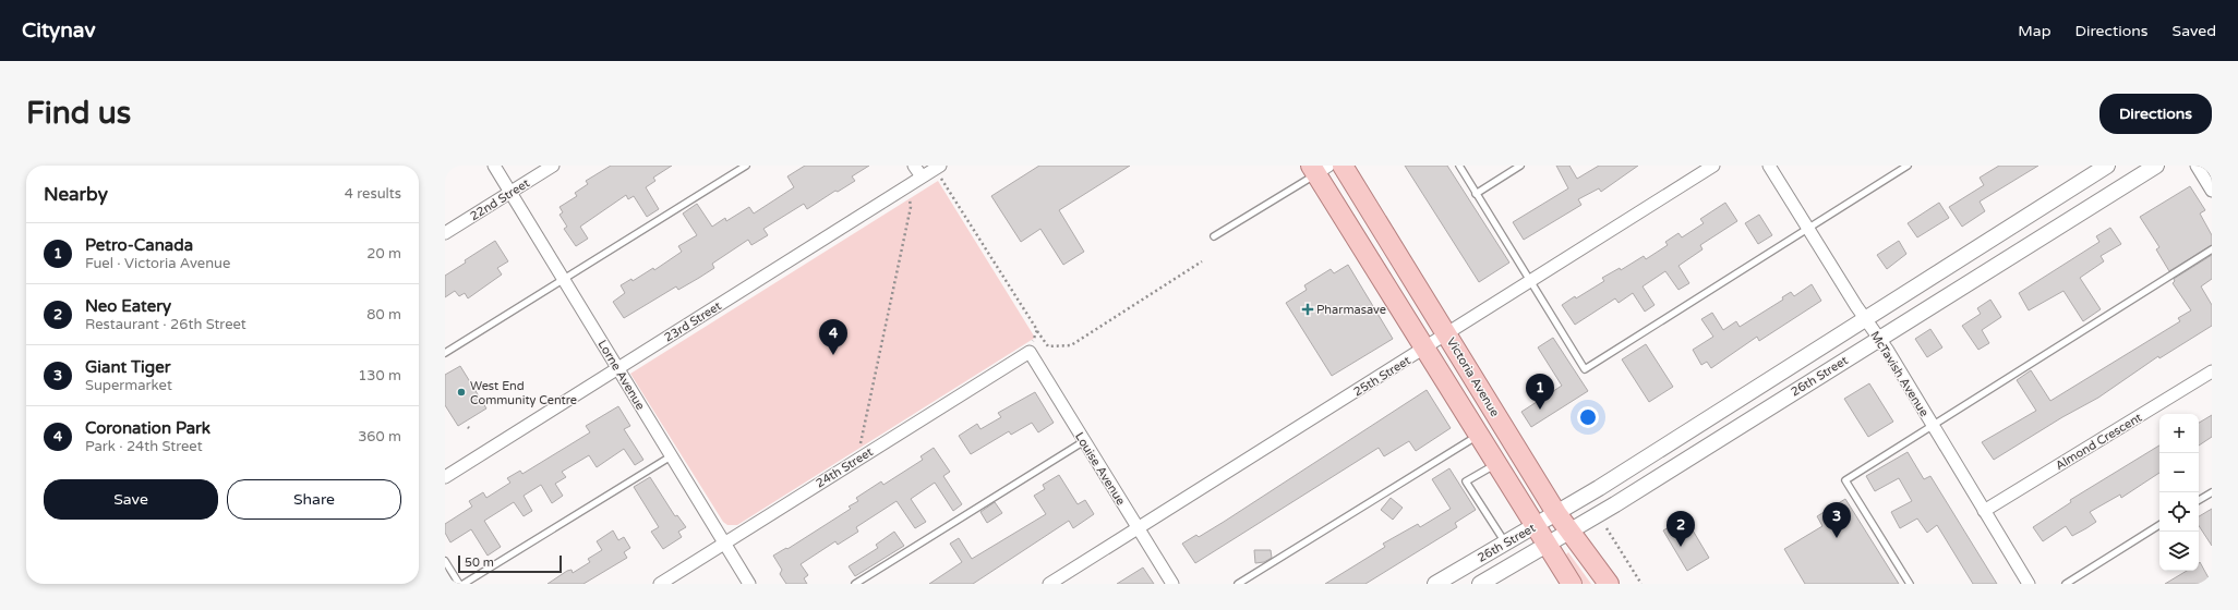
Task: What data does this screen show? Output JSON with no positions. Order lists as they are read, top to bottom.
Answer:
{
  "streets": {
    "main road": ["Victoria Avenue"],
    "street": [
      "22nd Street",
      "23rd Street",
      "McTavish Avenue",
      "Lorne Avenue",
      "25th Street",
      "26th Street",
      "Almond Crescent",
      "24th Street",
      "Louise Avenue"
    ]
  },
  "crossings": [
    ["22nd Street", "Lorne Avenue"],
    ["23rd Street", "Lorne Avenue"],
    ["McTavish Avenue", "26th Street"],
    ["McTavish Avenue", "Almond Crescent"],
    ["Lorne Avenue", "24th Street"],
    ["25th Street", "Victoria Avenue"],
    ["25th Street", "Louise Avenue"],
    ["26th Street", "Victoria Avenue"],
    ["24th Street", "Louise Avenue"]
  ],
  "places": {
    "health": ["Pharmasave"],
    "other": ["West End Community Centre"]
  },
  "scale_bar": "50 m",
  "page": {
    "header": "Citynav",
    "nav": ["Map", "Directions", "Saved"],
    "buttons": [
      "Directions",
      ["Save", "Share"]
    ],
    "title": "Find us",
    "heading": ["Nearby", "4 results"],
    "list": [
      {
        "mark": "1",
        "name": "Petro-Canada",
        "note": "Fuel · Victoria Avenue",
        "value": "20 m"
      },
      {
        "mark": "2",
        "name": "Neo Eatery",
        "note": "Restaurant · 26th Street",
        "value": "80 m"
      },
      {
        "mark": "3",
        "name": "Giant Tiger",
        "note": "Supermarket",
        "value": "130 m"
      },
      {
        "mark": "4",
        "name": "Coronation Park",
        "note": "Park · 24th Street",
        "value": "360 m"
      }
    ],
    "pins": [
      "4",
      "1",
      "3",
      "2"
    ],
    "map_buttons": ["+", "−"],
    "scale": "50 m"
  }
}
